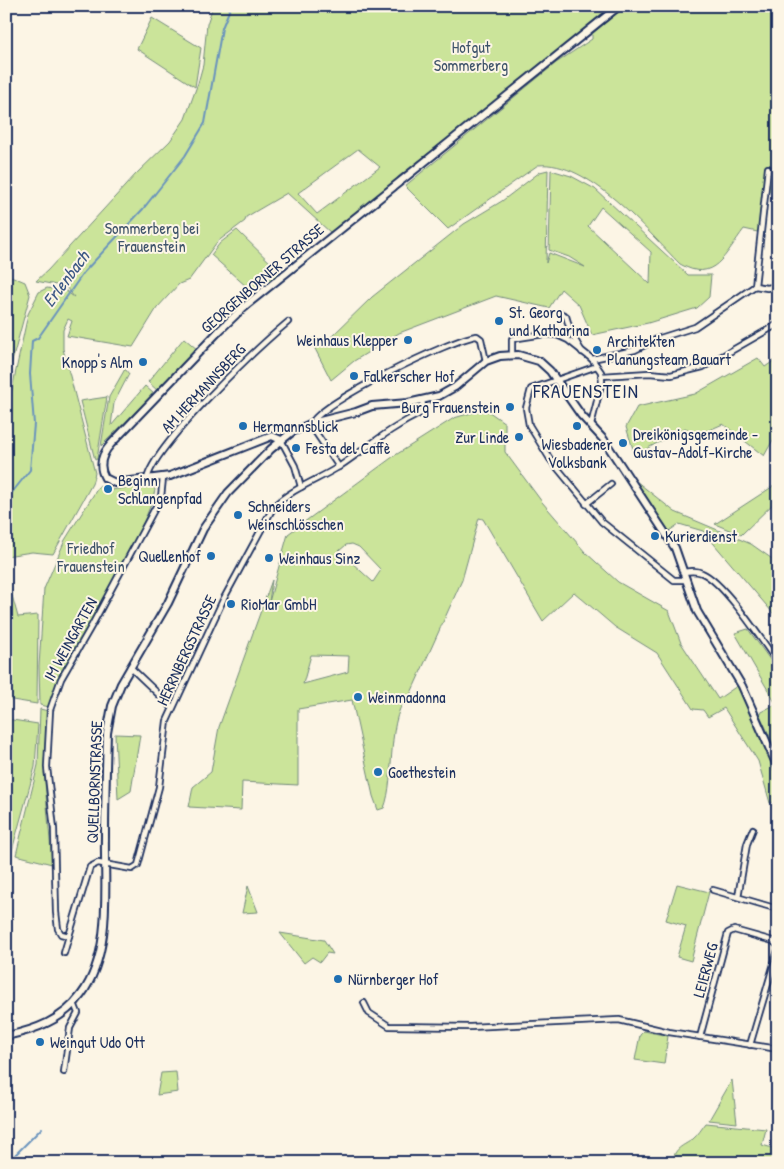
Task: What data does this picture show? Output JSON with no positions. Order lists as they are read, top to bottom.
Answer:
{
  "streets": {
    "main road": ["GEORGENBORNER STRASSE", "QUELLBORNSTRASSE"],
    "street": [
      "AM HERMANNSBERG",
      "IM WEINGARTEN",
      "HERRNBERGSTRASSE",
      "LEIERWEG"
    ]
  },
  "crossings": [
    ["GEORGENBORNER STRASSE", "AM HERMANNSBERG"],
    ["GEORGENBORNER STRASSE", "IM WEINGARTEN"],
    ["GEORGENBORNER STRASSE", "QUELLBORNSTRASSE"],
    ["HERRNBERGSTRASSE", "QUELLBORNSTRASSE"]
  ],
  "districts": ["FRAUENSTEIN"],
  "water": ["Erlenbach"],
  "parks": ["Hofgut Sommerberg", "Sommerberg bei Frauenstein", "Friedhof Frauenstein"],
  "places": [
    "St. Georg und Katharina",
    "Weinhaus Klepper",
    "Architekten Planungsteam Bauart",
    "Knopp's Alm",
    "Falkerscher Hof",
    "Burg Frauenstein",
    "Hermannsblick",
    "Wiesbadener Volksbank",
    "Zur Linde",
    "Dreikönigsgemeinde - Gustav-Adolf-Kirche",
    "Festa del Caffè",
    "Beginn Schlangenpfad",
    "Schneiders Weinschlösschen",
    "Kurierdienst",
    "Quellenhof",
    "Weinhaus Sinz",
    "RioMar GmbH",
    "Weinmadonna",
    "Goethestein",
    "Nürnberger Hof",
    "Weingut Udo Ott"
  ]
}
